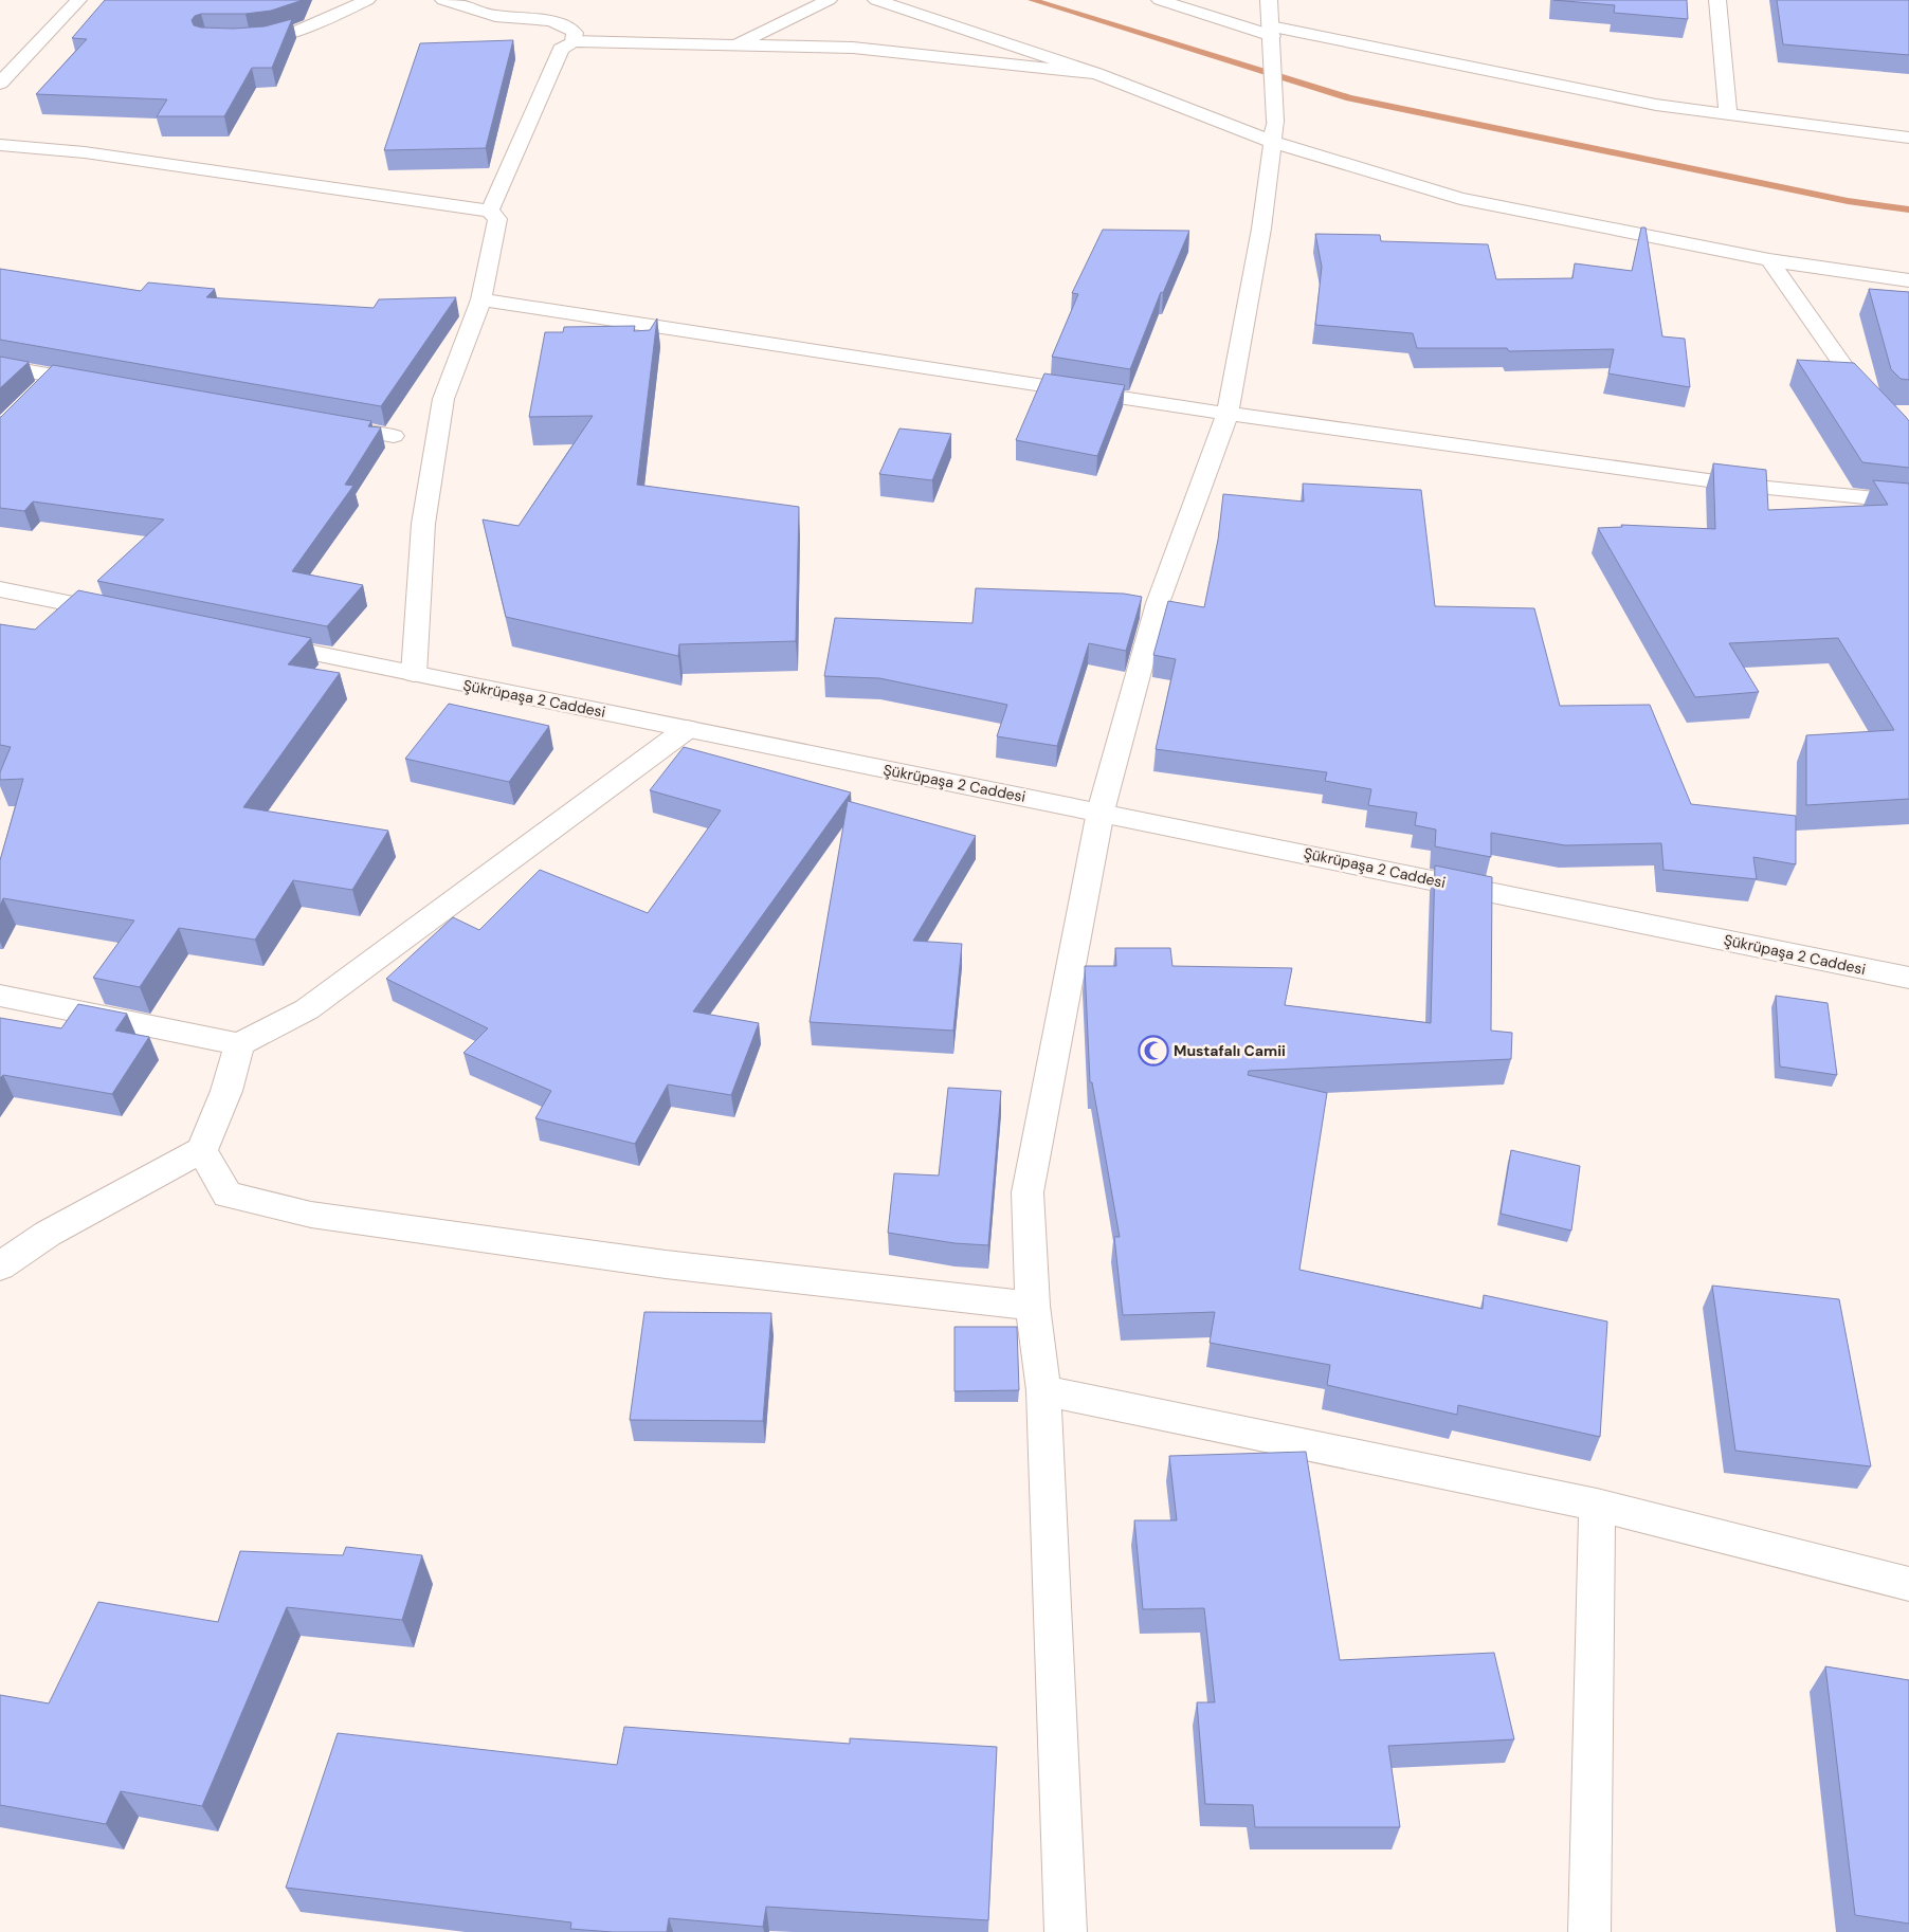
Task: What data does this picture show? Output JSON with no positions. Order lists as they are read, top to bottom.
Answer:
{
  "streets": {
    "street": ["Şükrüpaşa 2 Caddesi"]
  },
  "places": {
    "mosque": ["Mustafalı Camii"]
  }
}
